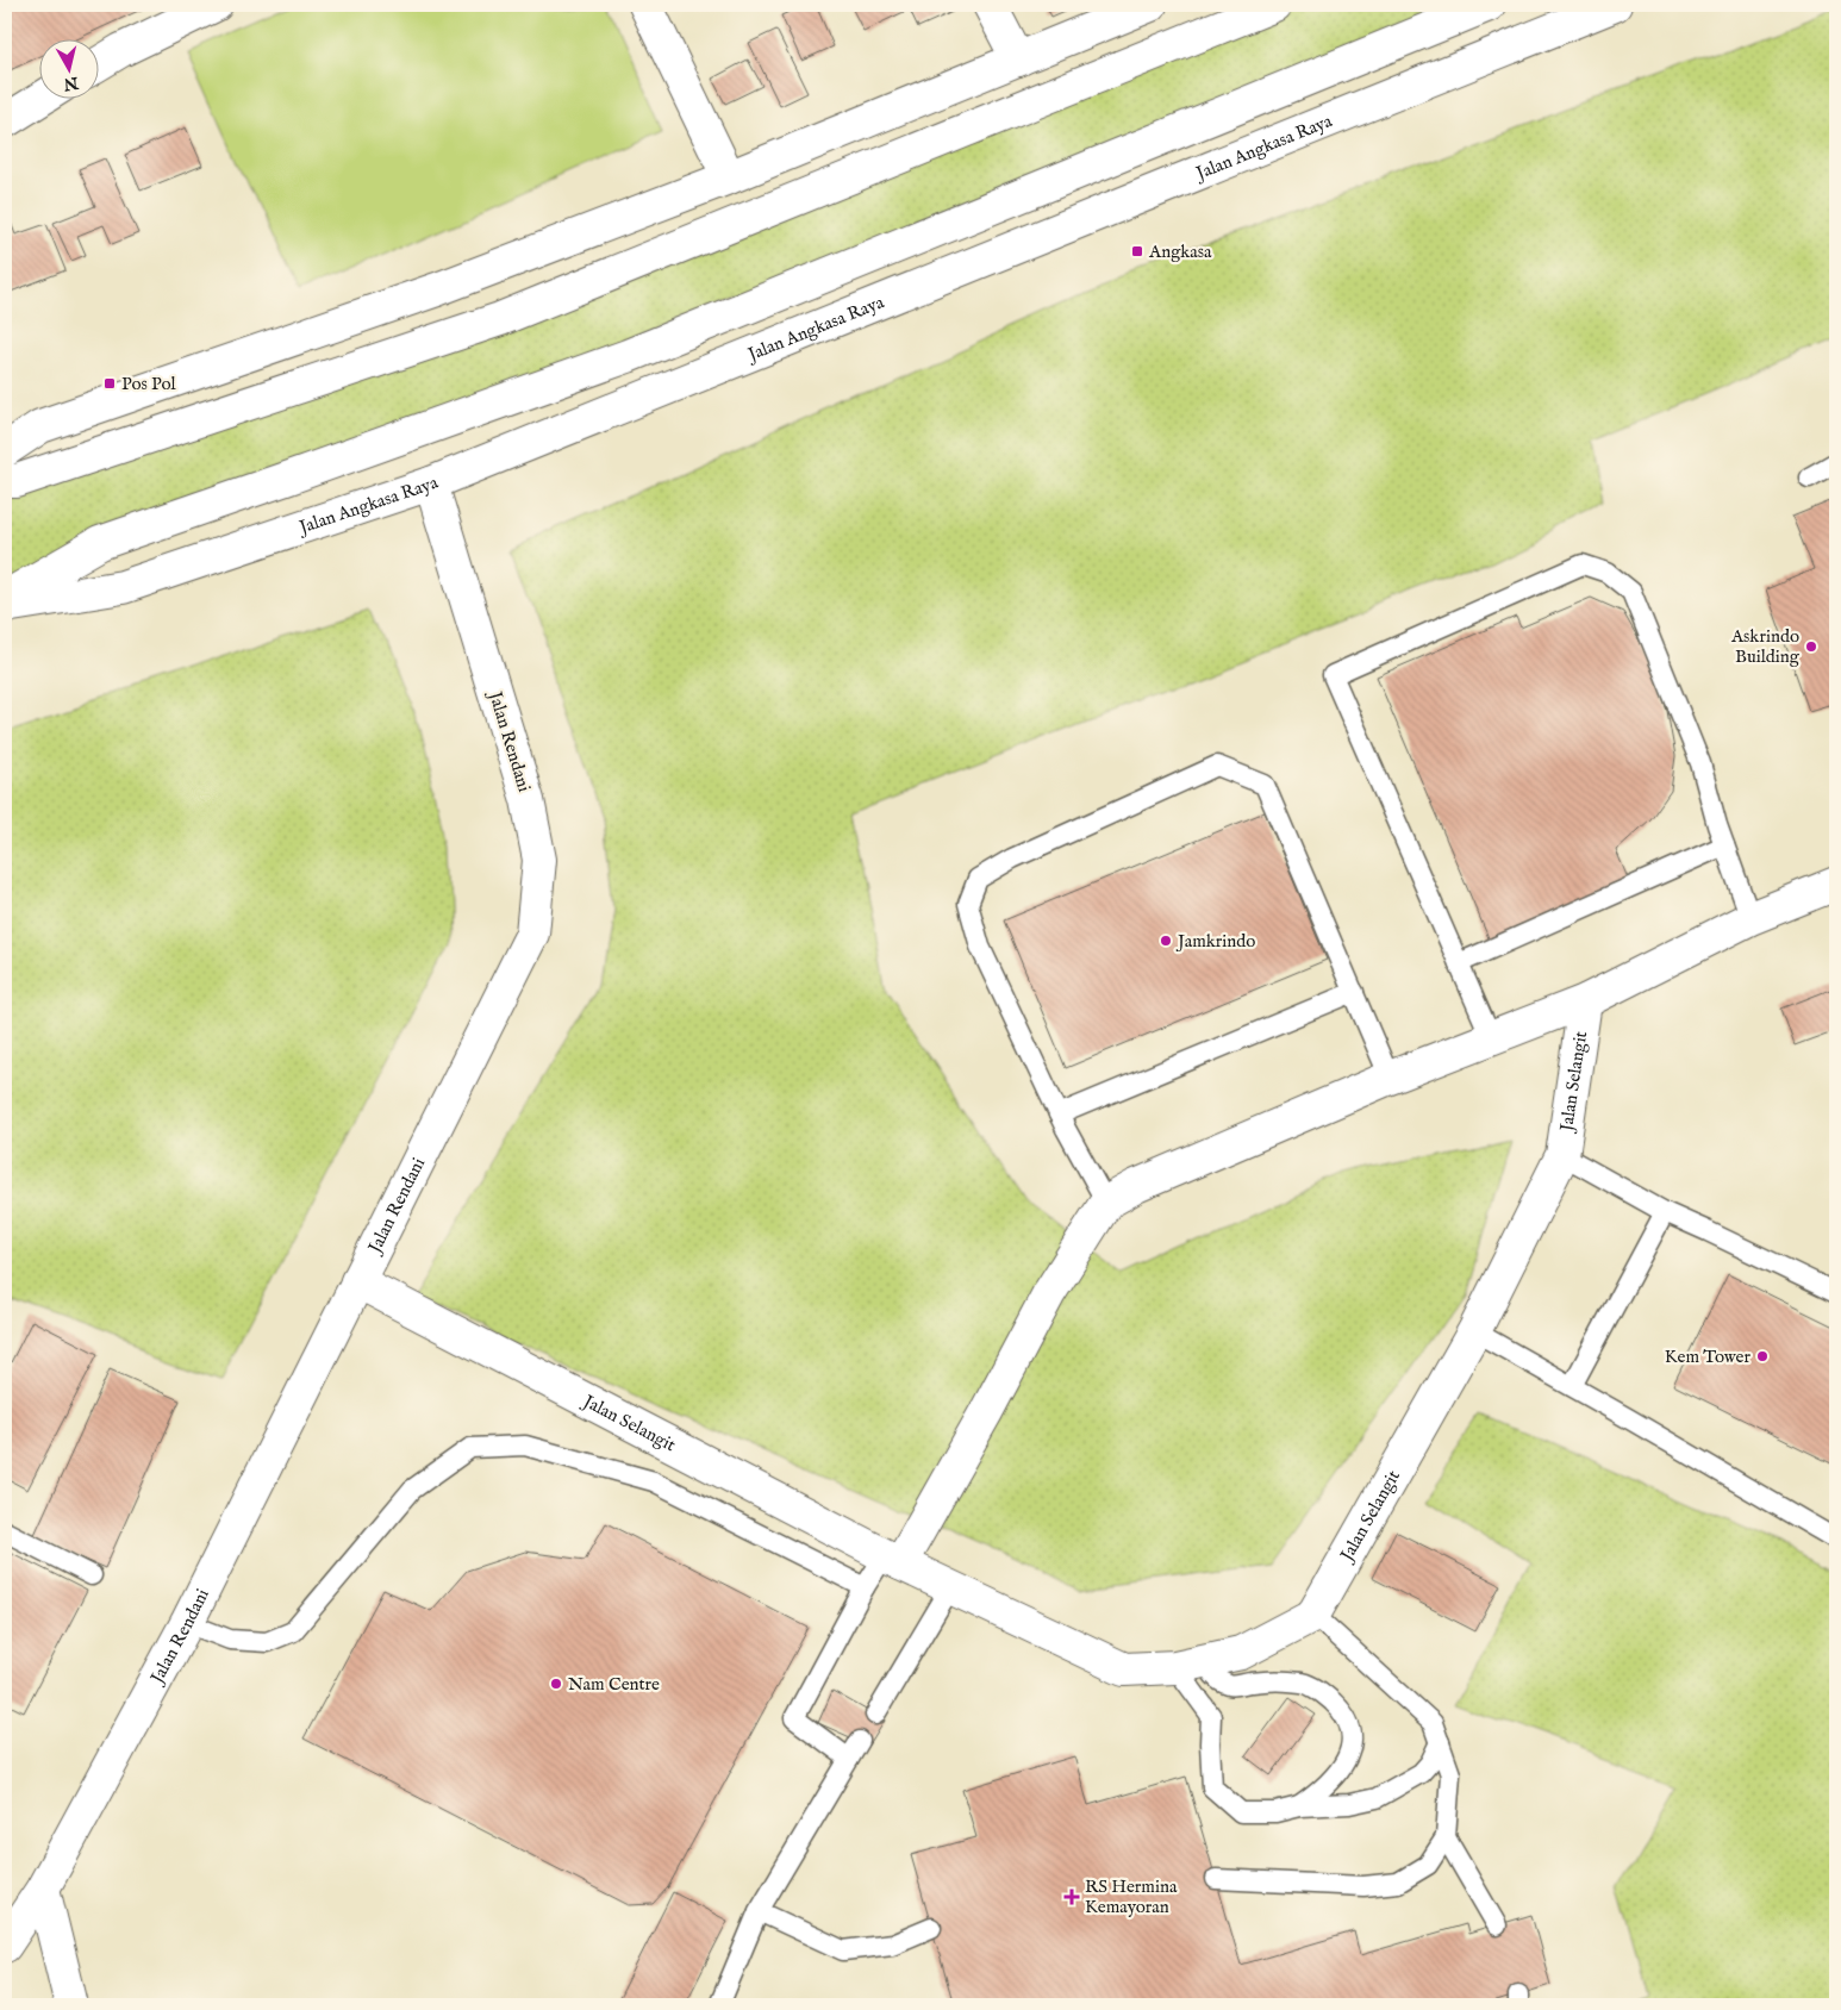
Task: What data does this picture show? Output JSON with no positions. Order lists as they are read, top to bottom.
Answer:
{
  "streets": {
    "main road": ["Jalan Angkasa Raya", "Jalan Rendani", "Jalan Selangit"]
  },
  "crossings": [
    ["Jalan Angkasa Raya", "Jalan Rendani"],
    ["Jalan Rendani", "Jalan Selangit"]
  ],
  "places": {
    "transit": ["Angkasa", "Pos Pol"],
    "other": [
      "Askrindo Building",
      "Jamkrindo",
      "Kem Tower",
      "Nam Centre"
    ],
    "health": ["RS Hermina Kemayoran"]
  },
  "north": "bottom"
}
